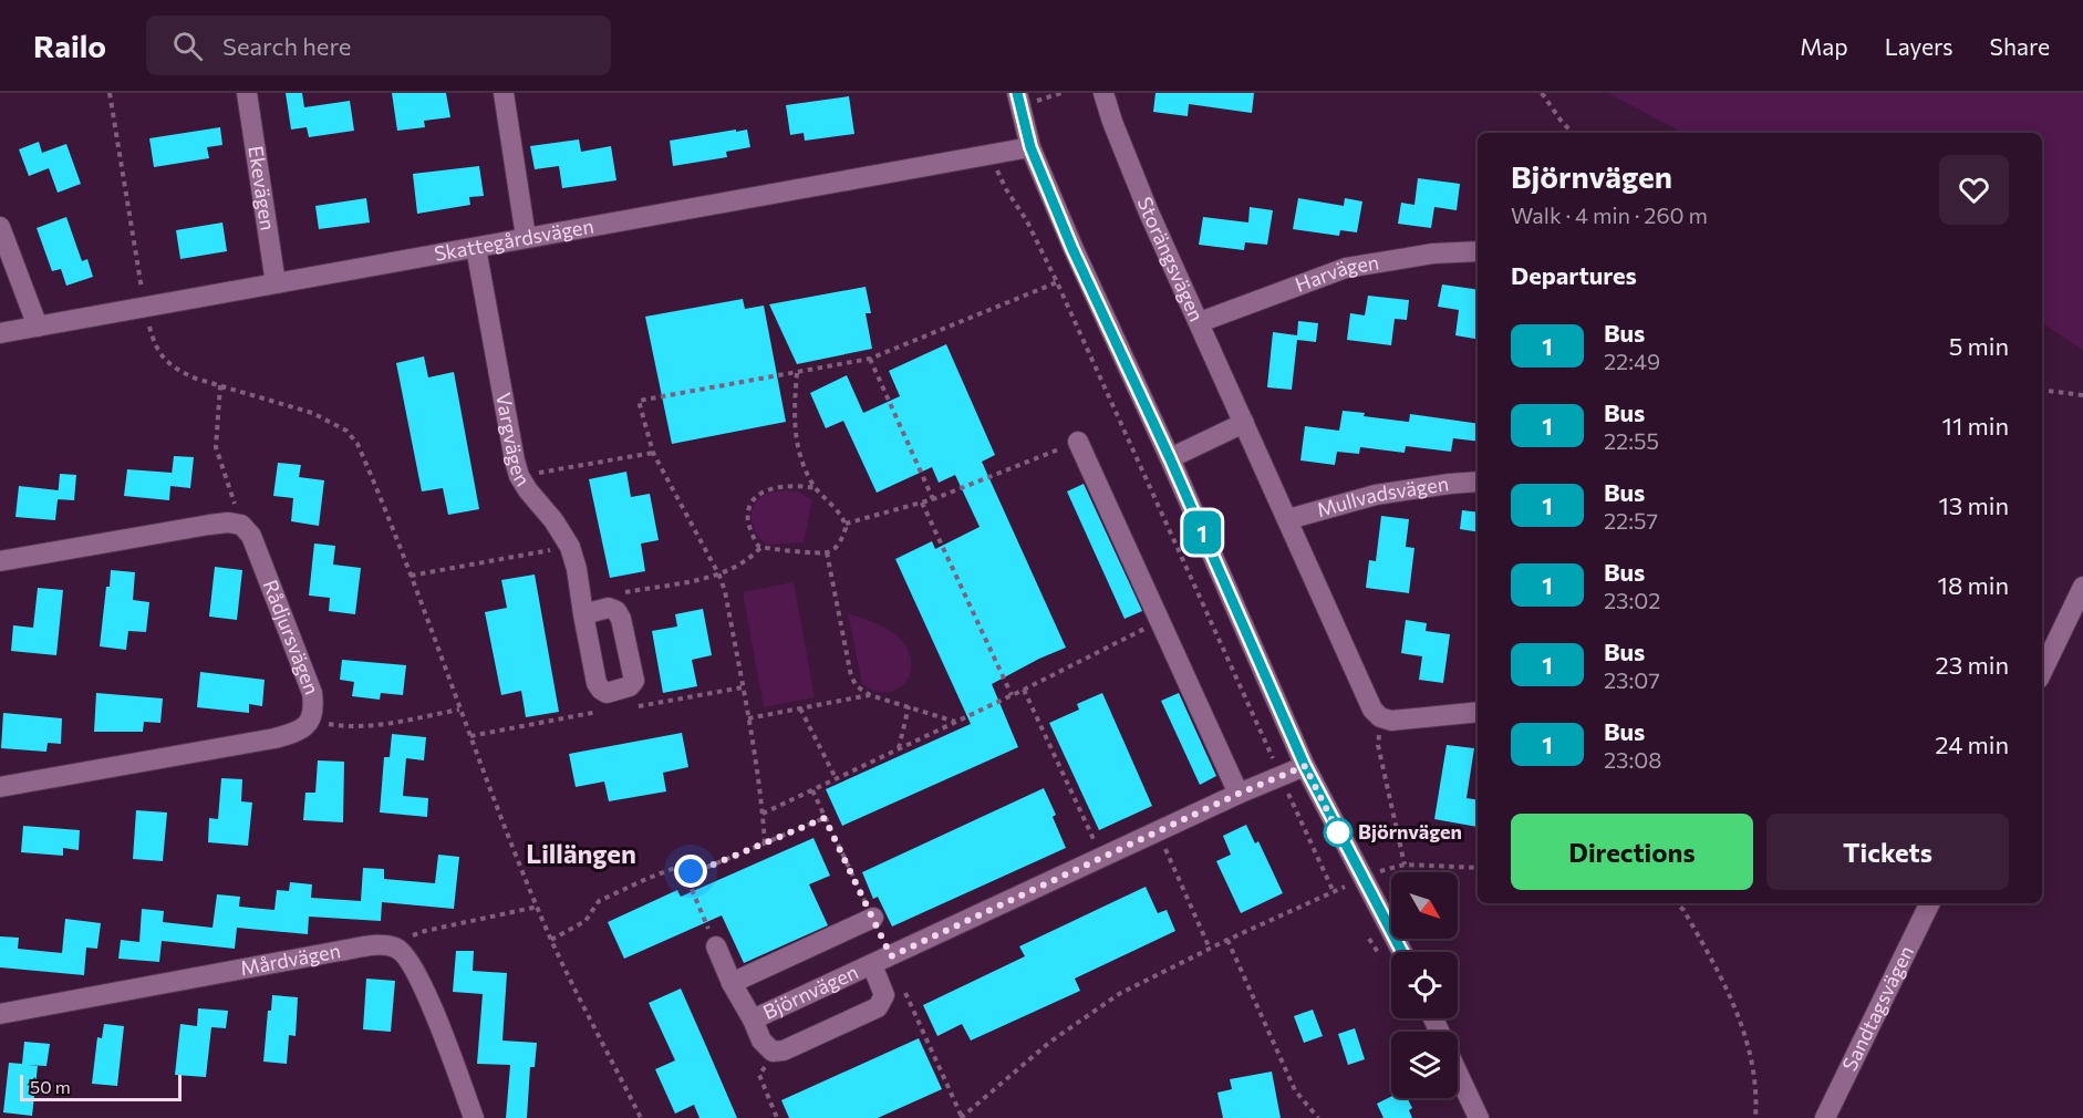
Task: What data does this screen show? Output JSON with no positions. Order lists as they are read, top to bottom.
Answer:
{
  "streets": {
    "street": [
      "Ekevägen",
      "Skattegårdsvägen",
      "Storängsvägen",
      "Harvägen",
      "Vargvägen",
      "Mullvadsvägen",
      "Rådjursvägen",
      "Mårdvägen",
      "Björnvägen",
      "Sandtagsvägen"
    ]
  },
  "crossings": [
    ["Ekevägen", "Skattegårdsvägen"],
    ["Skattegårdsvägen", "Vargvägen"],
    ["Storängsvägen", "Harvägen"],
    ["Storängsvägen", "Mullvadsvägen"]
  ],
  "districts": ["Lillängen"],
  "places": ["Björnvägen"],
  "lines": ["bus line 1"],
  "scale_bar": "50 m",
  "north": "bottom right",
  "page": {
    "header": "Railo",
    "search": "Search here",
    "nav": ["Map", "Layers", "Share"],
    "on_map": "1",
    "heading": [
      ["Björnvägen", "Walk · 4 min · 260 m"],
      "Departures"
    ],
    "list": [
      {
        "mark": "1",
        "name": "Bus",
        "note": "22:49",
        "value": "5 min"
      },
      {
        "mark": "1",
        "name": "Bus",
        "note": "22:55",
        "value": "11 min"
      },
      {
        "mark": "1",
        "name": "Bus",
        "note": "22:57",
        "value": "13 min"
      },
      {
        "mark": "1",
        "name": "Bus",
        "note": "23:02",
        "value": "18 min"
      },
      {
        "mark": "1",
        "name": "Bus",
        "note": "23:07",
        "value": "23 min"
      },
      {
        "mark": "1",
        "name": "Bus",
        "note": "23:08",
        "value": "24 min"
      }
    ],
    "buttons": ["Directions", "Tickets"],
    "scale": "50 m"
  }
}
